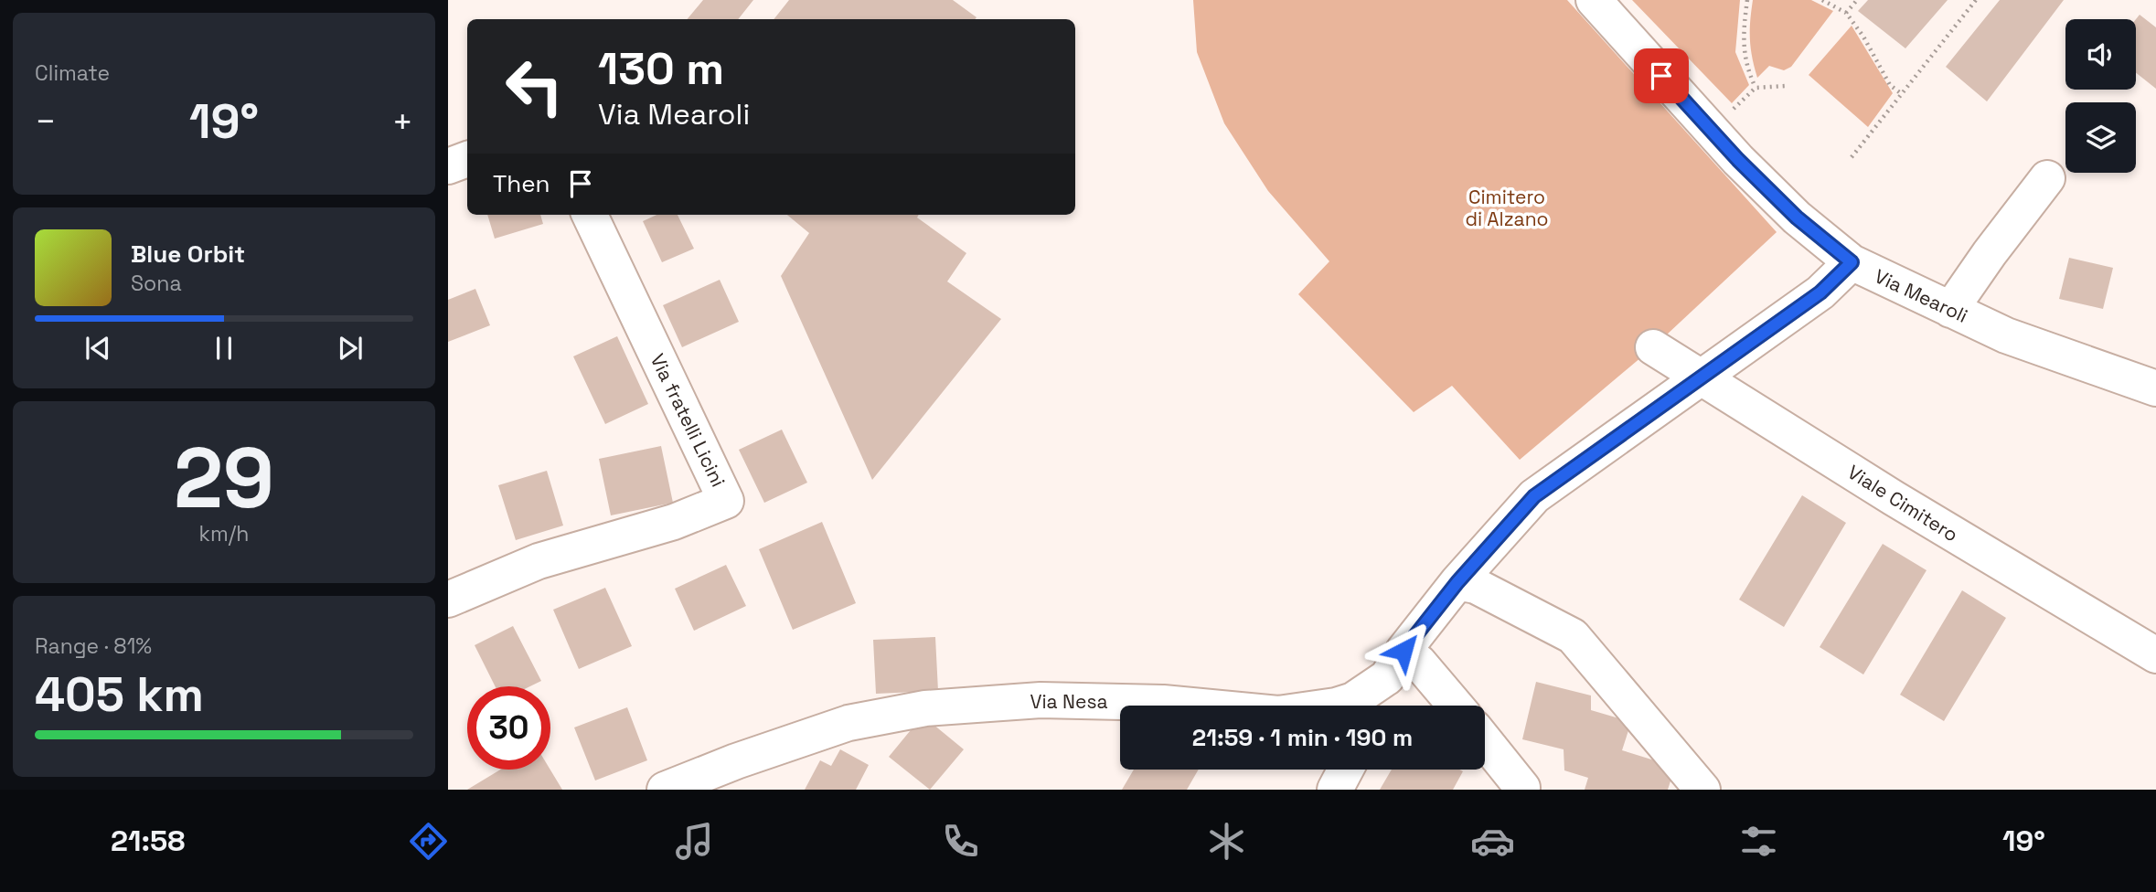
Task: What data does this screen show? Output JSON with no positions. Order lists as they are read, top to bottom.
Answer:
{
  "streets": {
    "street": [
      "Via Mearoli",
      "Via fratelli Licini",
      "Viale Cimitero",
      "Via Nesa"
    ]
  },
  "crossings": [
    ["Via Mearoli", "Via Nesa"],
    ["Viale Cimitero", "Via Nesa"]
  ],
  "parks": ["Cimitero di Alzano"],
  "page": {
    "tile": [
      "Climate",
      ["29", "km/h"],
      ["Range · 81%", "405 km"]
    ],
    "turn": ["130 m", "Via Mearoli"],
    "heat": ["−", "19°", "+"],
    "then": "Then",
    "song": ["Blue Orbit", "Sona"],
    "limit": "30",
    "trip": "21:59 · 1 min · 190 m",
    "tabs": ["21:58", "19°"]
  }
}
